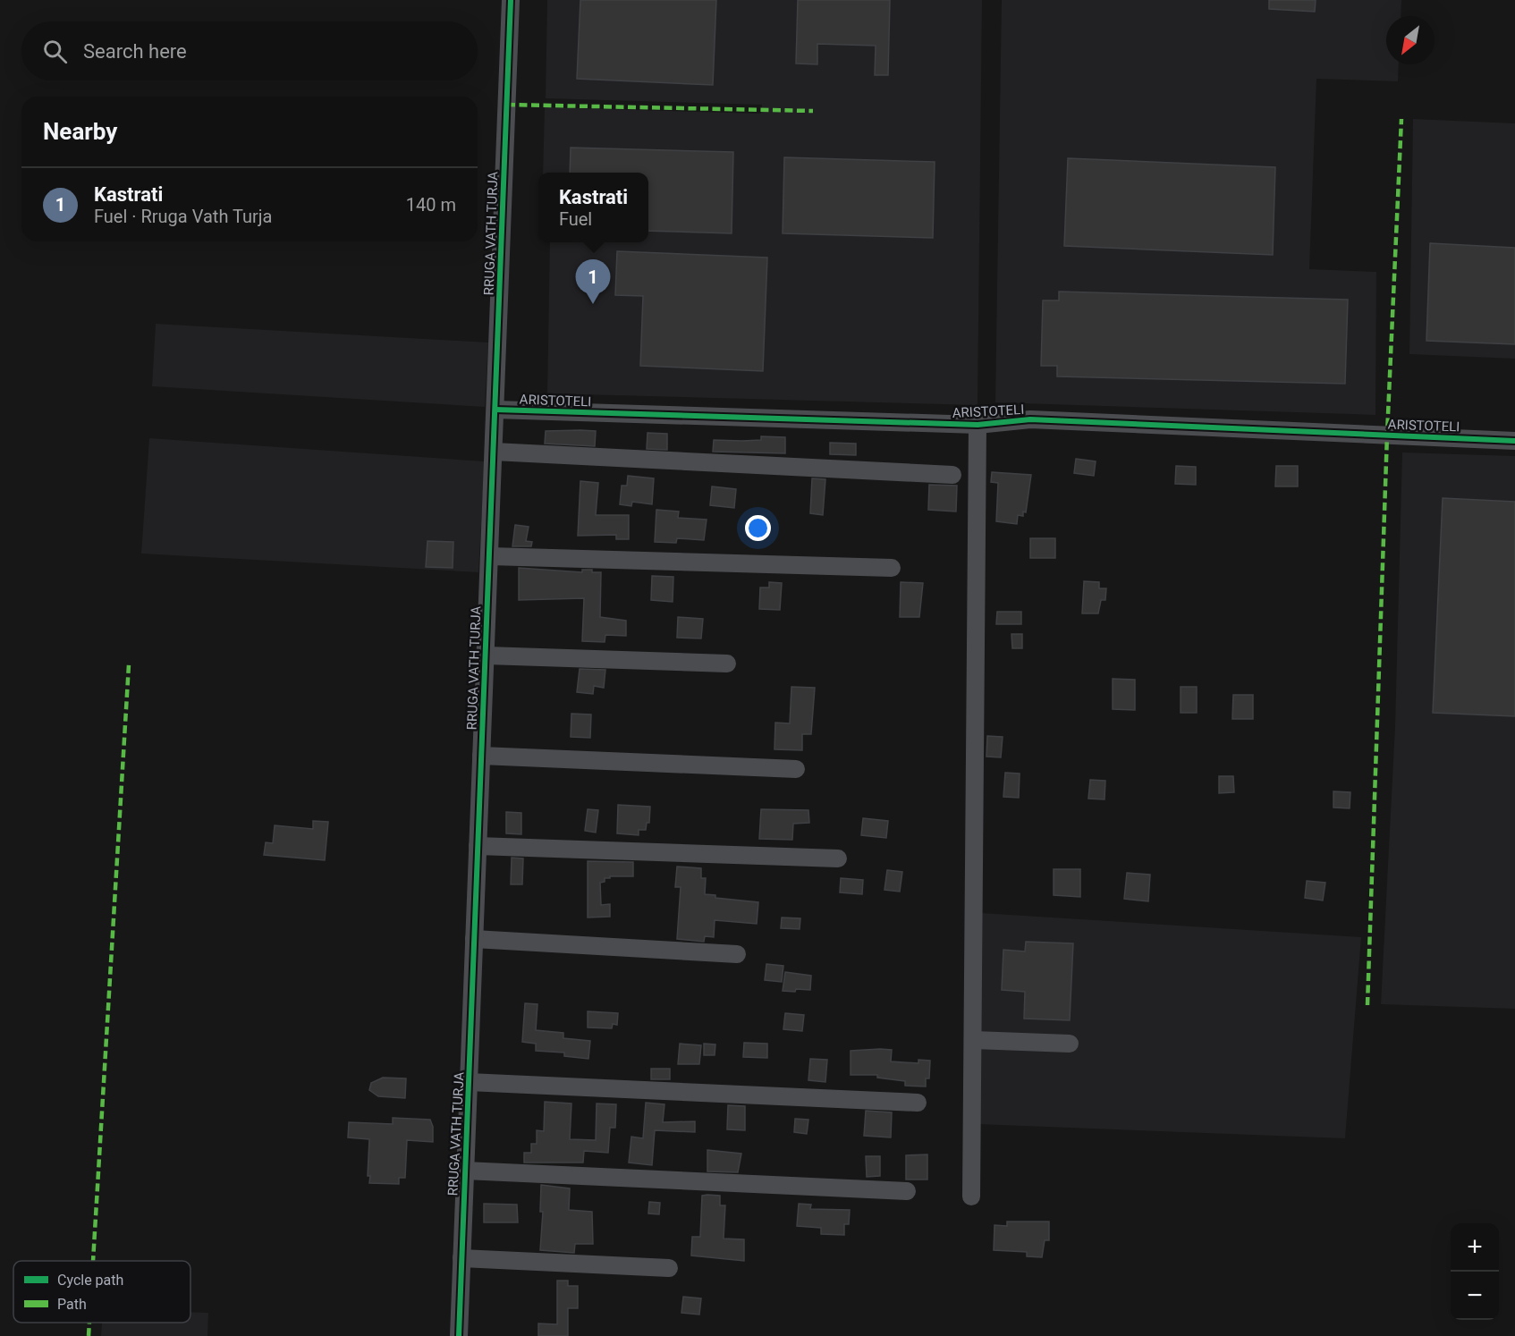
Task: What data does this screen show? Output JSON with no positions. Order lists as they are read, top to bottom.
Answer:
{
  "streets": {
    "street": ["RRUGA VATH TURJA", "ARISTOTELI"]
  },
  "crossings": [
    ["RRUGA VATH TURJA", "ARISTOTELI"]
  ],
  "legend": ["Cycle path", "Path"],
  "north": "bottom left",
  "page": {
    "search": "Search here",
    "heading": "Nearby",
    "list": [
      {
        "mark": "1",
        "name": "Kastrati",
        "note": "Fuel · Rruga Vath Turja",
        "value": "140 m"
      }
    ],
    "popup": ["Kastrati", "Fuel"],
    "pins": "1",
    "map_buttons": ["+", "−"]
  }
}
